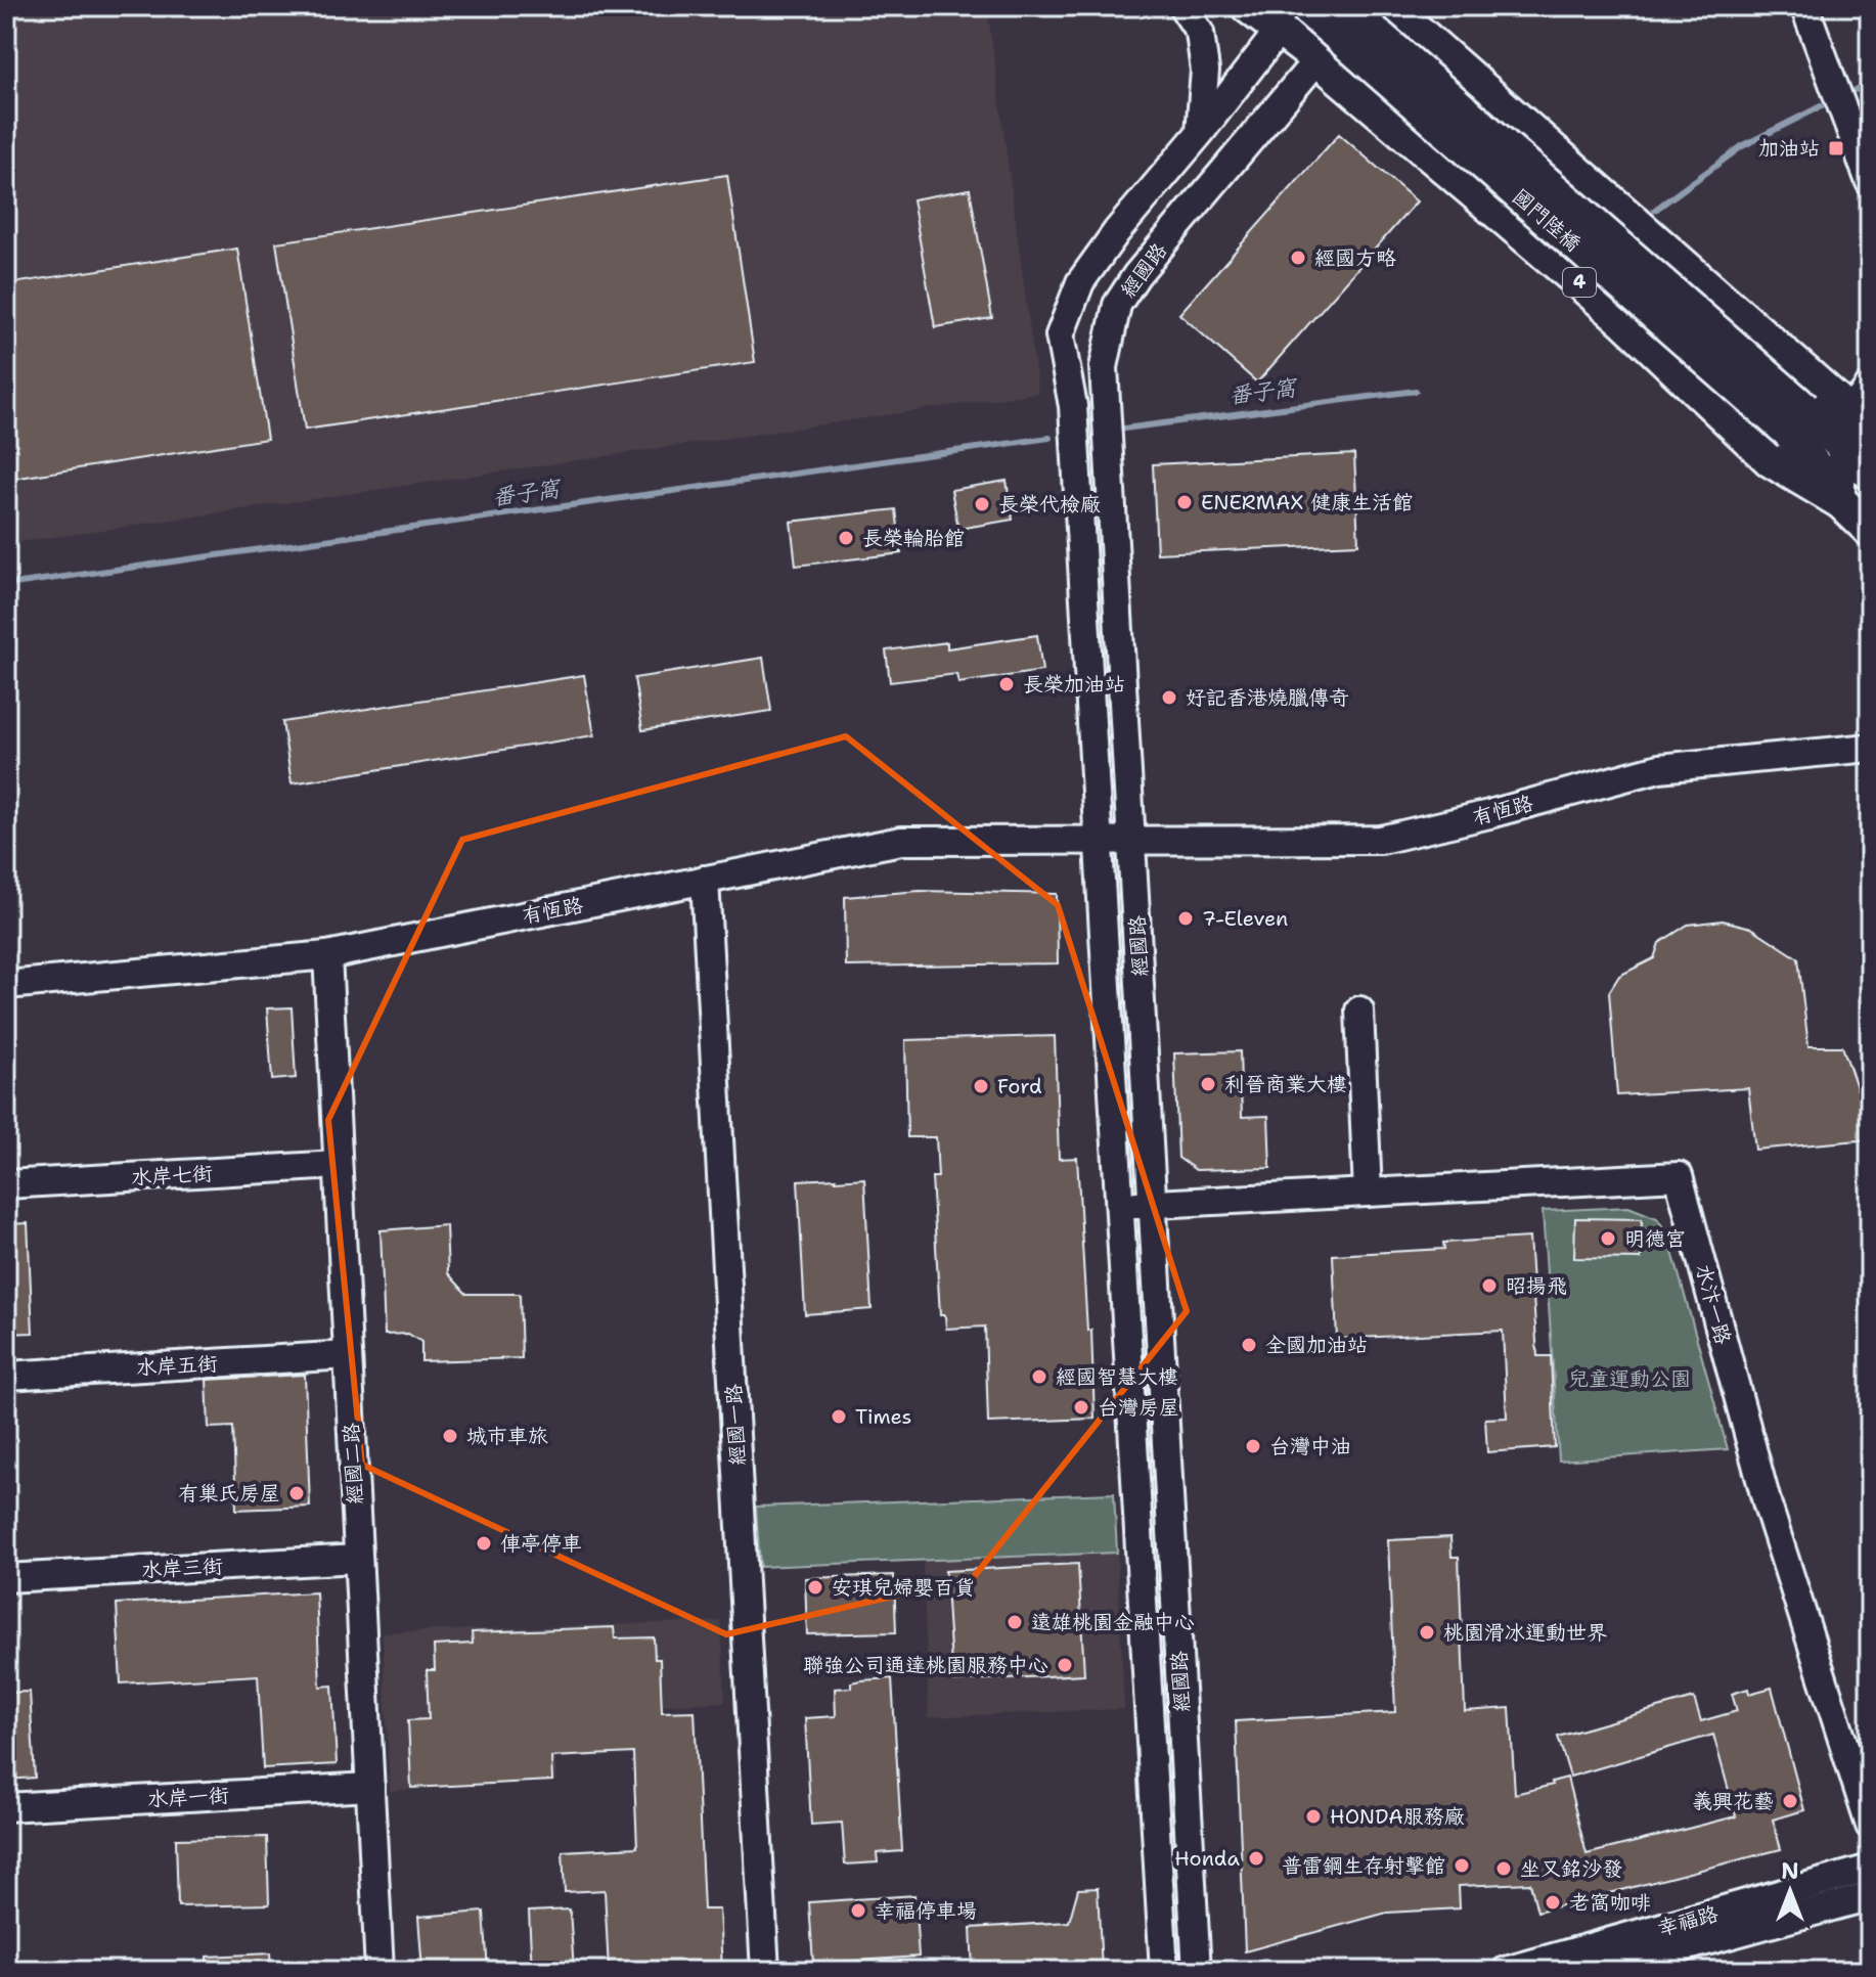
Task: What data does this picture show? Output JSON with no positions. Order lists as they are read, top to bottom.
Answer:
{
  "streets": {
    "main road": ["國門陸橋", "4"],
    "street": [
      "經國路",
      "有恆路",
      "水岸七街",
      "水汴一路",
      "水岸五街",
      "經國一路",
      "經國二路",
      "水岸三街",
      "水岸一街",
      "幸福路"
    ]
  },
  "crossings": [
    ["國門陸橋", "4"],
    ["經國路", "4"],
    ["經國路", "有恆路"],
    ["經國路", "水汴一路"],
    ["有恆路", "經國一路"],
    ["有恆路", "經國二路"],
    ["水岸七街", "經國二路"],
    ["水岸五街", "經國二路"],
    ["經國二路", "水岸三街"],
    ["經國二路", "水岸一街"]
  ],
  "water": ["番子窩"],
  "parks": ["兒童運動公園"],
  "places": {
    "transit": ["加油站"],
    "other": [
      "經國方略",
      "ENERMAX 健康生活館",
      "長榮代檢廠",
      "長榮輪胎館",
      "長榮加油站",
      "好記香港燒臘傳奇",
      "7-Eleven",
      "利晉商業大樓",
      "Ford",
      "明德宮",
      "昭揚飛",
      "全國加油站",
      "經國智慧大樓",
      "台灣房屋",
      "Times",
      "城市車旅",
      "台灣中油",
      "有巢氏房屋",
      "俥亭停車",
      "安琪兒婦嬰百貨",
      "遠雄桃園金融中心",
      "桃園滑冰運動世界",
      "聯強公司通達桃園服務中心",
      "義興花藝",
      "HONDA服務廠",
      "Honda",
      "普雷鋼生存射擊館",
      "坐又銘沙發",
      "老窩咖啡",
      "幸福停車場"
    ]
  },
  "north": "top"
}
